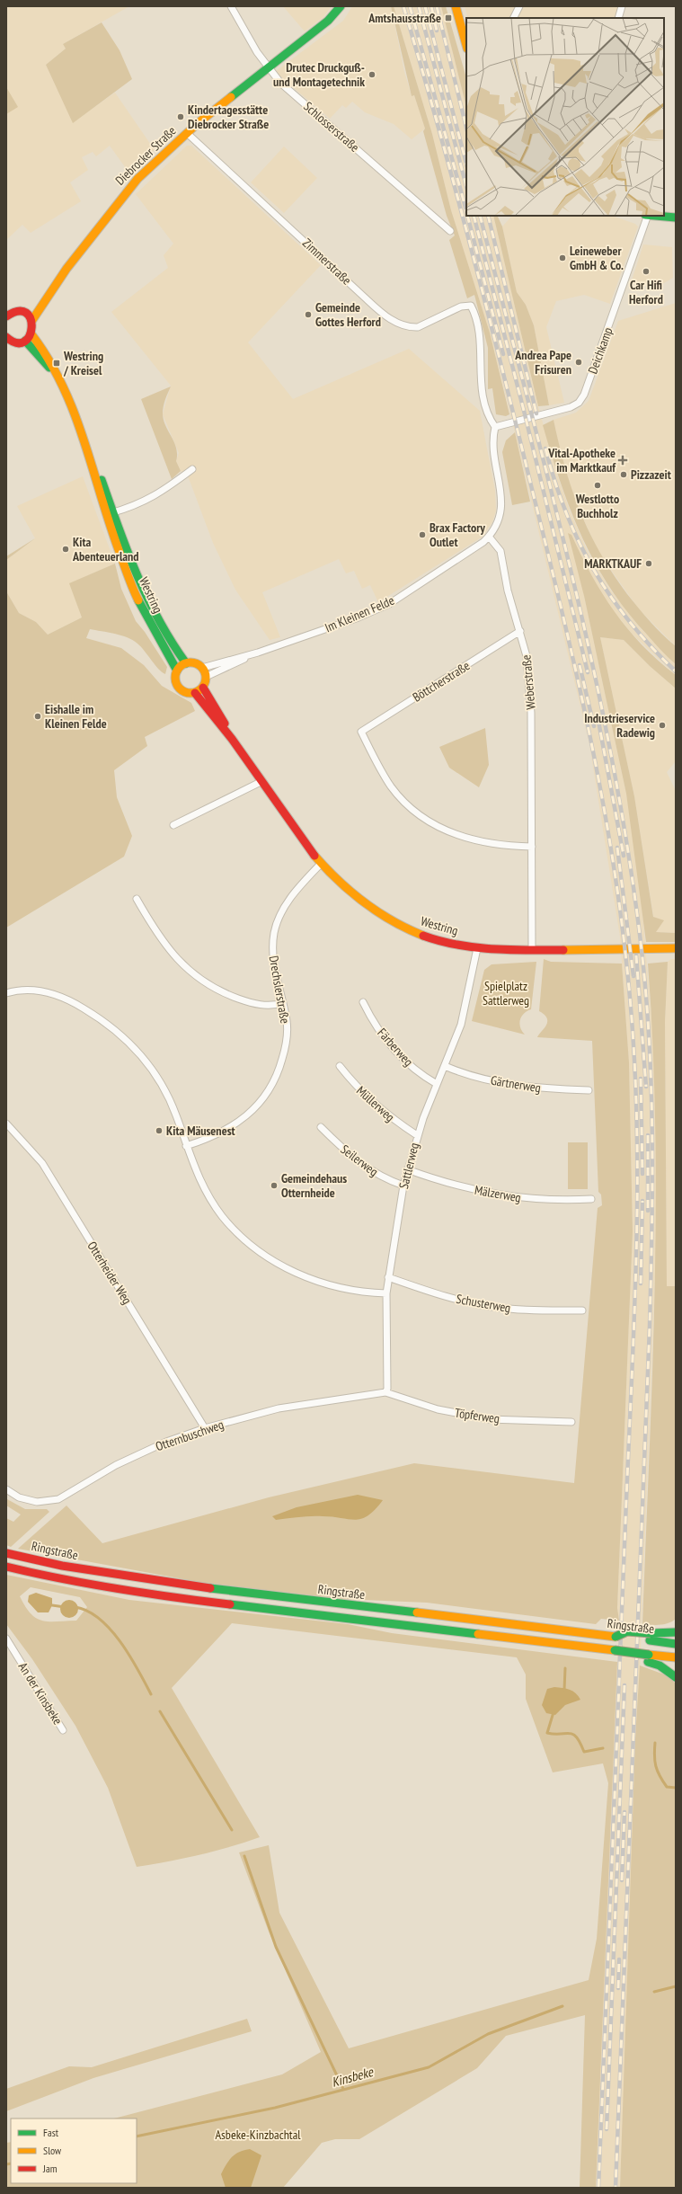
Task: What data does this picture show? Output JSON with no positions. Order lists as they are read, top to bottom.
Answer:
{
  "streets": {
    "main road": ["Diebrocker Straße", "Westring", "Ringstraße"],
    "street": [
      "Schlosserstraße",
      "Zimmerstraße",
      "Deichkamp",
      "Im Kleinen Felde",
      "Böttcherstraße",
      "Weberstraße",
      "Drechslerstraße",
      "Färberweg",
      "Gärtnerweg",
      "Müllerweg",
      "Seilerweg",
      "Sattlerweg",
      "Mälzerweg",
      "Otterheider Weg",
      "Schusterweg",
      "Töpferweg",
      "Otternbuschweg",
      "An der Kinsbeke"
    ]
  },
  "crossings": [
    ["Schlosserstraße", "Diebrocker Straße"],
    ["Diebrocker Straße", "Zimmerstraße"],
    ["Zimmerstraße", "Deichkamp"],
    ["Westring", "Im Kleinen Felde"],
    ["Westring", "Weberstraße"],
    ["Westring", "Drechslerstraße"],
    ["Westring", "Sattlerweg"],
    ["Im Kleinen Felde", "Weberstraße"],
    ["Böttcherstraße", "Weberstraße"],
    ["Färberweg", "Sattlerweg"],
    ["Gärtnerweg", "Sattlerweg"],
    ["Müllerweg", "Sattlerweg"],
    ["Seilerweg", "Sattlerweg"],
    ["Sattlerweg", "Mälzerweg"],
    ["Sattlerweg", "Schusterweg"],
    ["Sattlerweg", "Töpferweg"],
    ["Sattlerweg", "Otternbuschweg"],
    ["Otterheider Weg", "Otternbuschweg"],
    ["Töpferweg", "Otternbuschweg"]
  ],
  "water": ["Kinsbeke"],
  "parks": ["Spielplatz Sattlerweg", "Asbeke-Kinzbachtal"],
  "places": {
    "transit": ["Amtshausstraße", "Westring / Kreisel"],
    "other": [
      "Drutec Druckguß- und Montagetechnik",
      "Kindertagesstätte Diebrocker Straße",
      "Leineweber GmbH & Co.",
      "Car Hifi Herford",
      "Gemeinde Gottes Herford",
      "Andrea Pape Frisuren",
      "Pizzazeit",
      "Westlotto Buchholz",
      "Brax Factory Outlet",
      "Kita Abenteuerland",
      "MARKTKAUF",
      "Eishalle im Kleinen Felde",
      "Industrieservice Radewig",
      "Kita Mäusenest",
      "Gemeindehaus Otternheide"
    ],
    "health": ["Vital-Apotheke im Marktkauf"]
  },
  "legend": ["Fast", "Slow", "Jam"]
}
